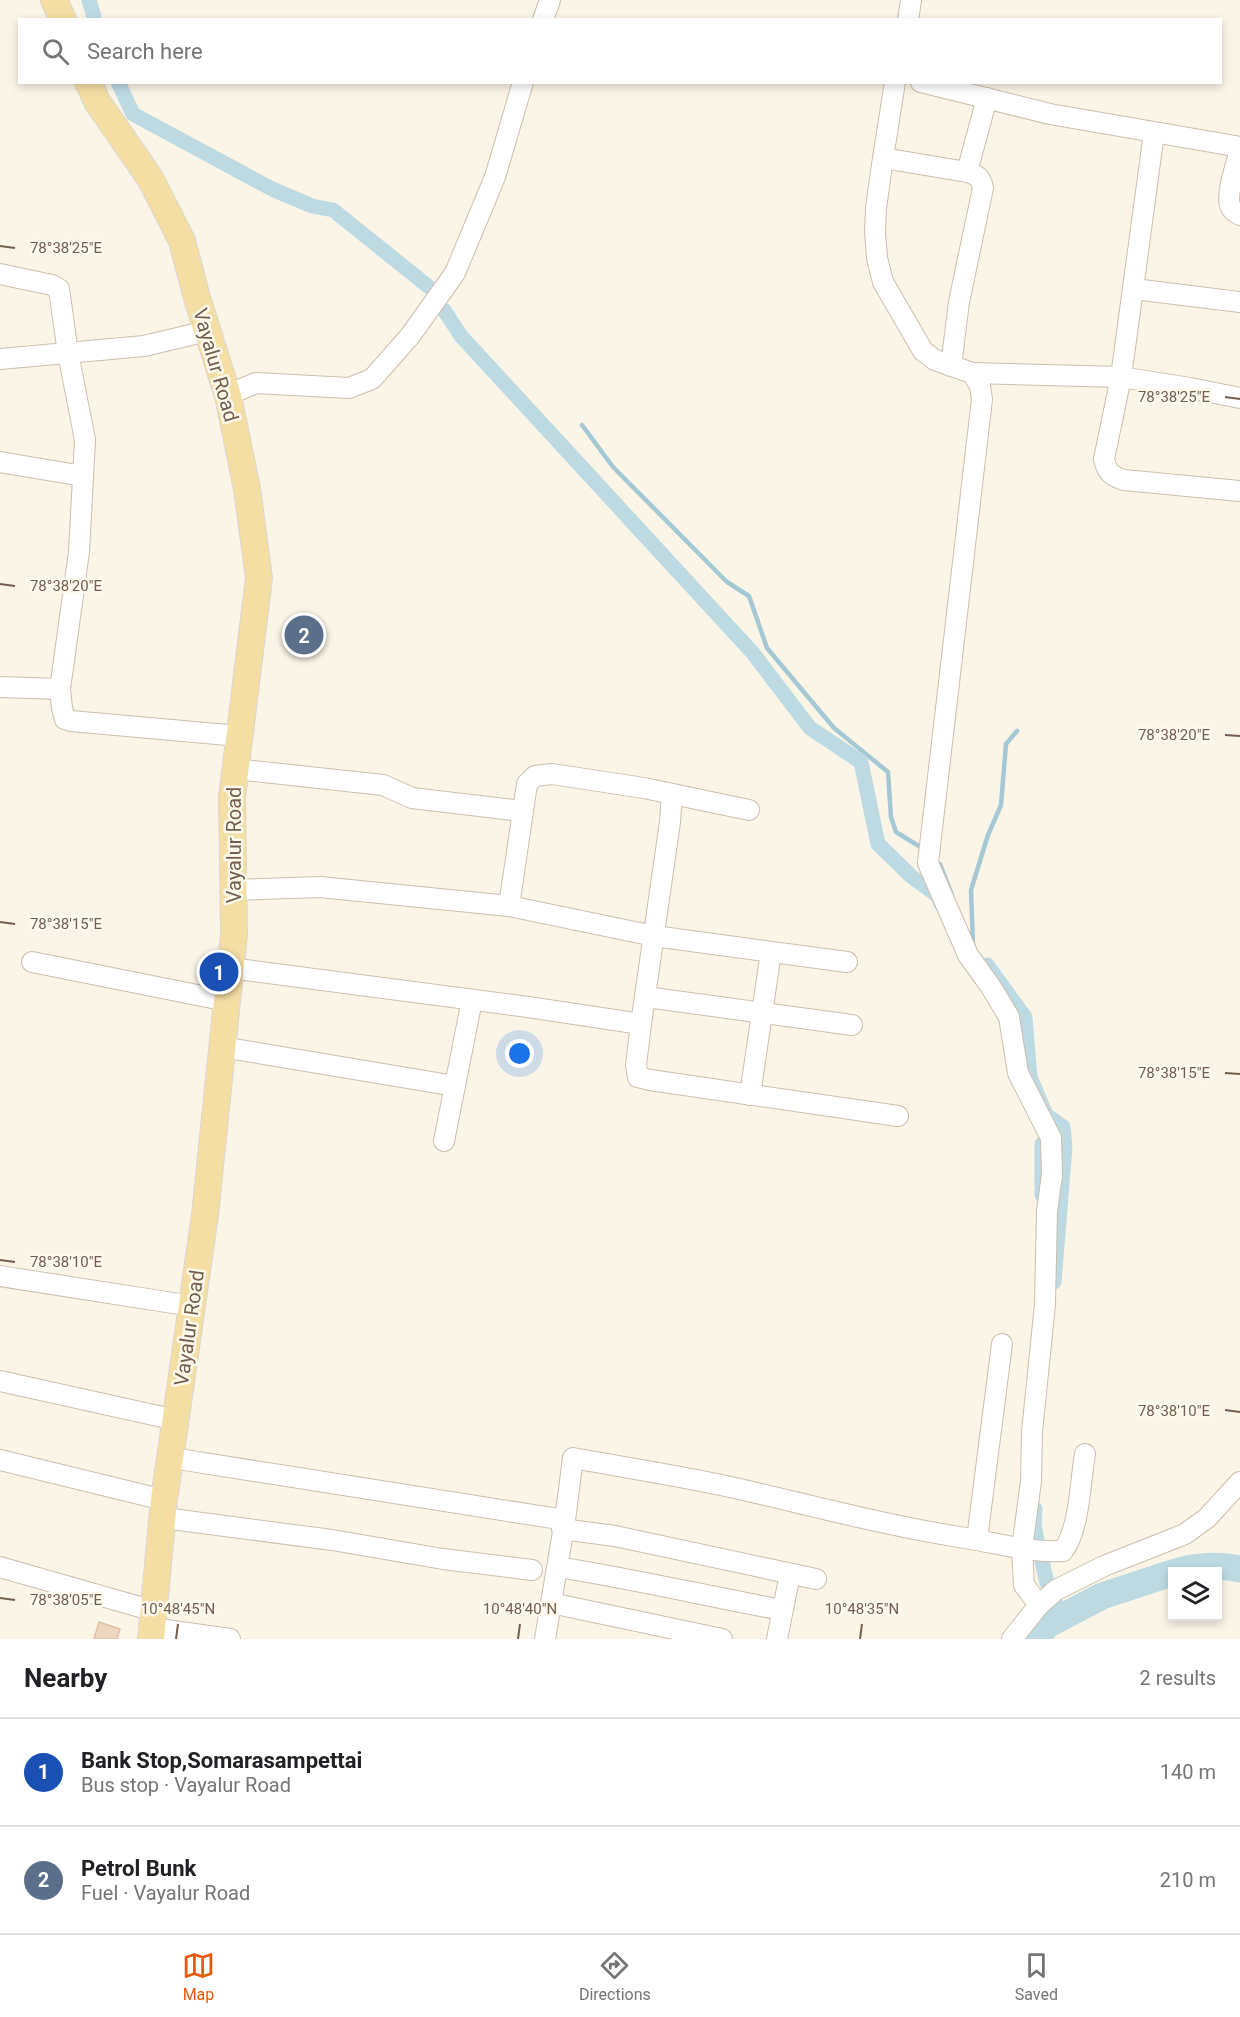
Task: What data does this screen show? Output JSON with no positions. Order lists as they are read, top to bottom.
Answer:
{
  "streets": {
    "main road": ["Vayalur Road"]
  },
  "page": {
    "search": "Search here",
    "pins": ["2", "1"],
    "heading": ["Nearby", "2 results"],
    "list": [
      {
        "mark": "1",
        "name": "Bank Stop,Somarasampettai",
        "note": "Bus stop · Vayalur Road",
        "value": "140 m"
      },
      {
        "mark": "2",
        "name": "Petrol Bunk",
        "note": "Fuel · Vayalur Road",
        "value": "210 m"
      }
    ],
    "nav": ["Map", "Directions", "Saved"]
  },
  "coordinates": [
    "78°38'25\"E",
    "78°38'20\"E",
    "78°38'15\"E",
    "78°38'10\"E",
    "78°38'05\"E",
    "10°48'45\"N",
    "10°48'40\"N",
    "10°48'35\"N"
  ]
}
